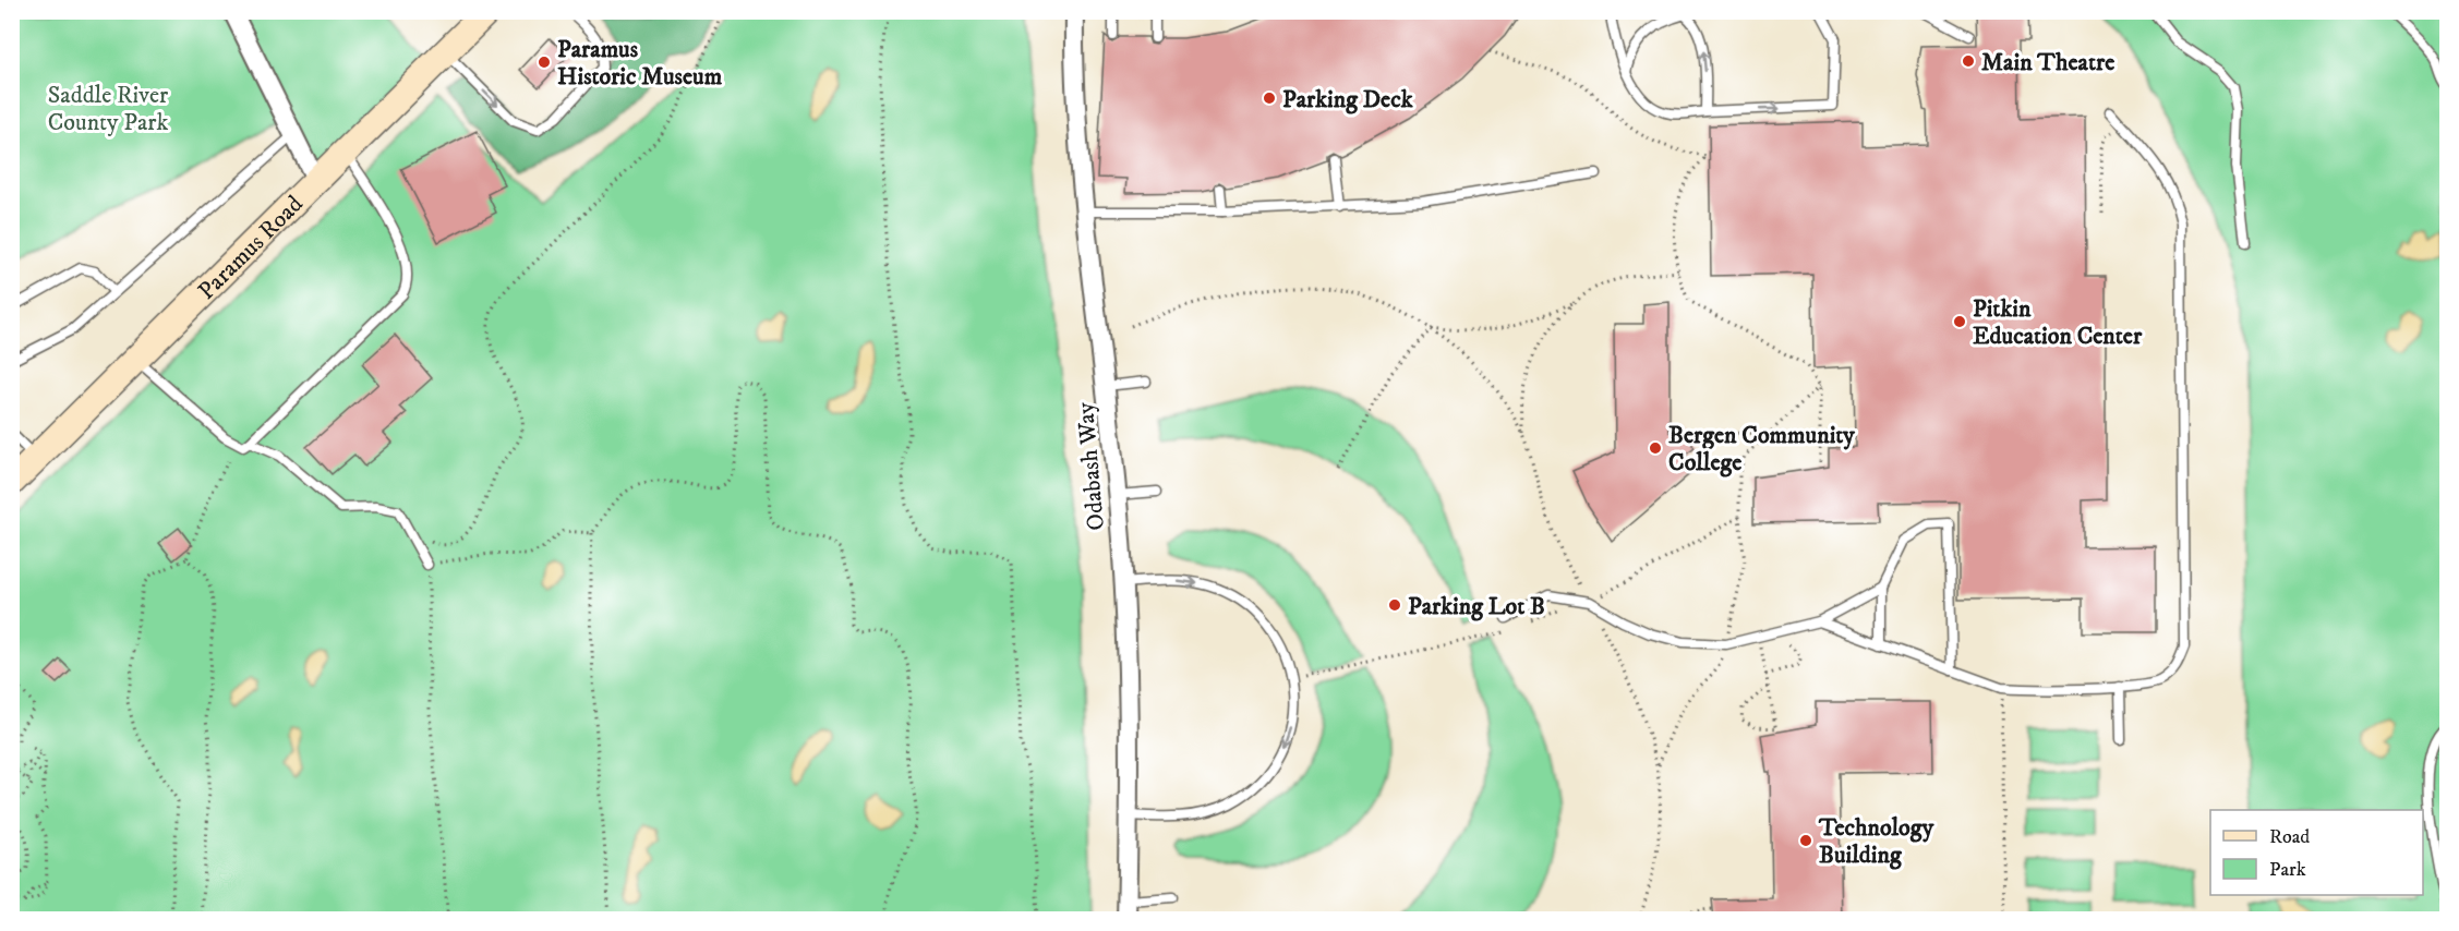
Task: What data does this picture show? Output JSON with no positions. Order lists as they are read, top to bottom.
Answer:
{
  "streets": {
    "main road": ["Paramus Road"],
    "street": ["Odabash Way"]
  },
  "parks": ["Saddle River County Park"],
  "places": [
    "Main Theatre",
    "Paramus Historic Museum",
    "Parking Deck",
    "Pitkin Education Center",
    "Bergen Community College",
    "Parking Lot B",
    "Technology Building"
  ],
  "legend": ["Road", "Park"]
}
